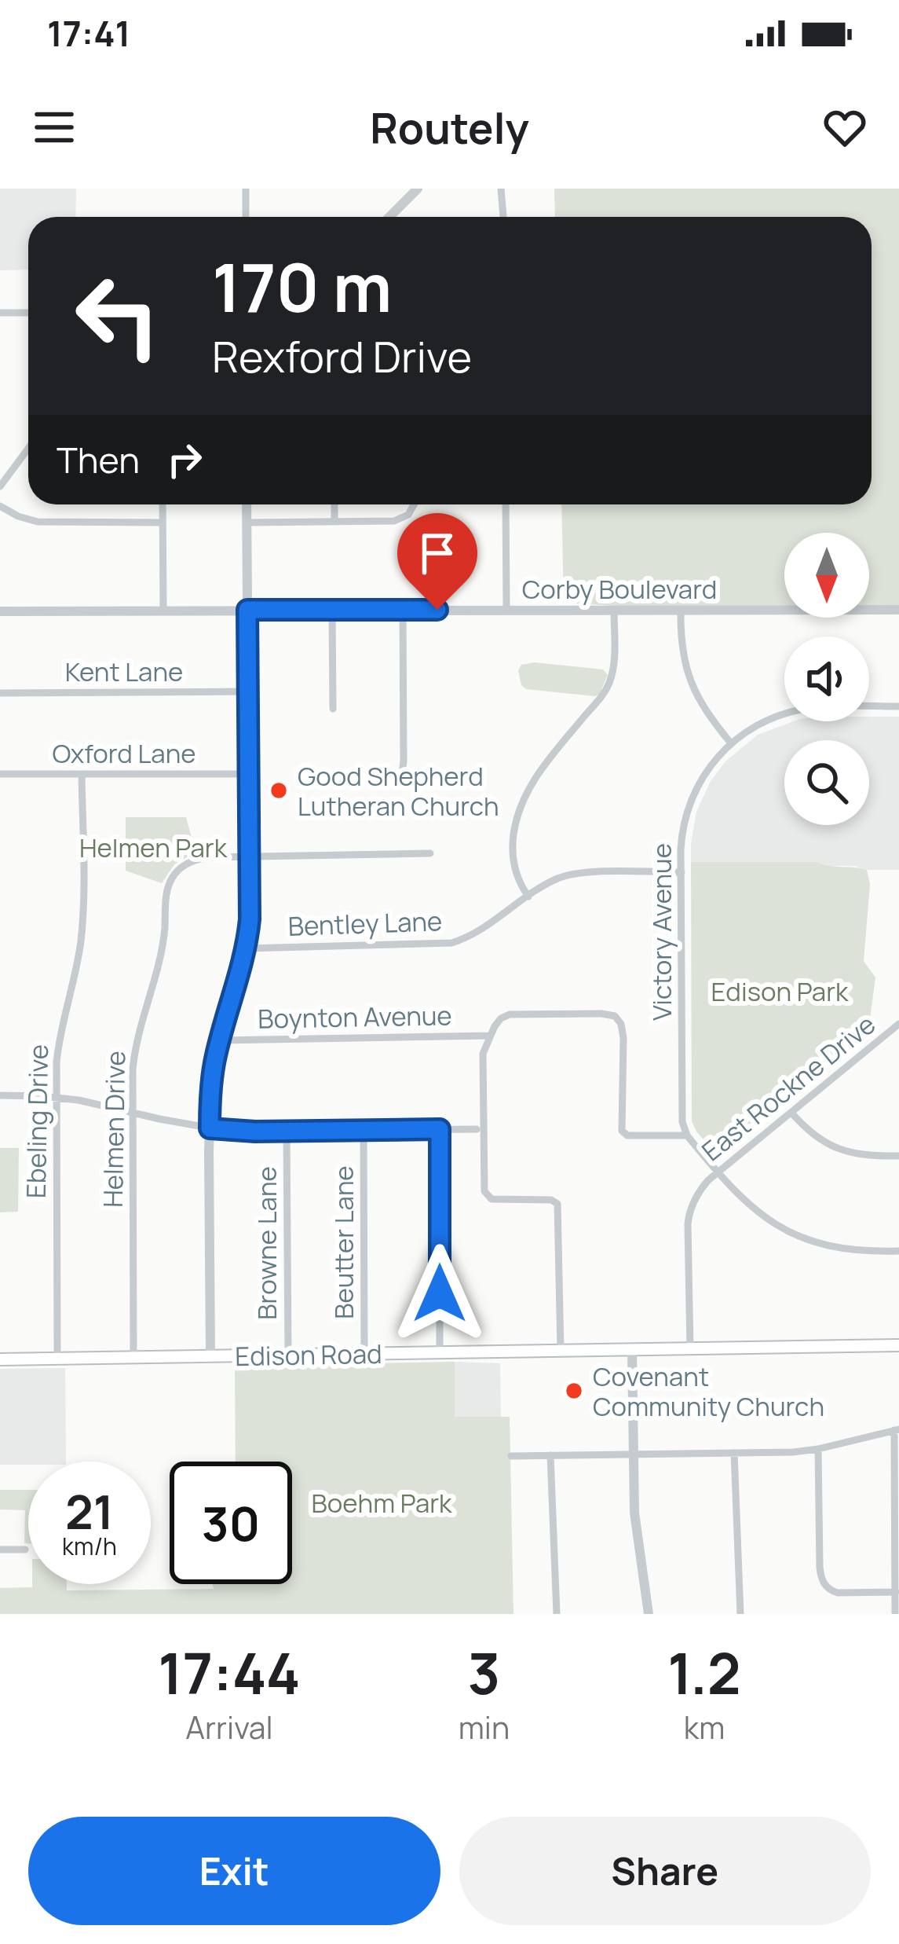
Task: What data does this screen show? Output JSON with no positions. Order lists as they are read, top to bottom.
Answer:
{
  "streets": {
    "main road": ["Edison Road"],
    "street": [
      "Corby Boulevard",
      "Kent Lane",
      "Oxford Lane",
      "Bentley Lane",
      "Victory Avenue",
      "Boynton Avenue",
      "East Rockne Drive",
      "Ebeling Drive",
      "Helmen Drive",
      "Beutter Lane",
      "Browne Lane"
    ]
  },
  "crossings": [
    ["Oxford Lane", "Ebeling Drive"],
    ["Bentley Lane", "Victory Avenue"],
    ["East Rockne Drive", "Edison Road"],
    ["Ebeling Drive", "Edison Road"],
    ["Helmen Drive", "Edison Road"],
    ["Beutter Lane", "Edison Road"],
    ["Browne Lane", "Edison Road"]
  ],
  "parks": ["Helmen Park", "Edison Park", "Boehm Park"],
  "places": ["Good Shepherd Lutheran Church", "Covenant Community Church"],
  "north": "bottom",
  "page": {
    "status": "17:41",
    "header": "Routely",
    "turn": ["170 m", "Rexford Drive"],
    "then": "Then",
    "speed": "21 km/h",
    "limit": "30",
    "eta": [
      "17:44",
      "Arrival",
      "3",
      "min",
      "1.2",
      "km"
    ],
    "buttons": ["Exit", "Share"]
  }
}
